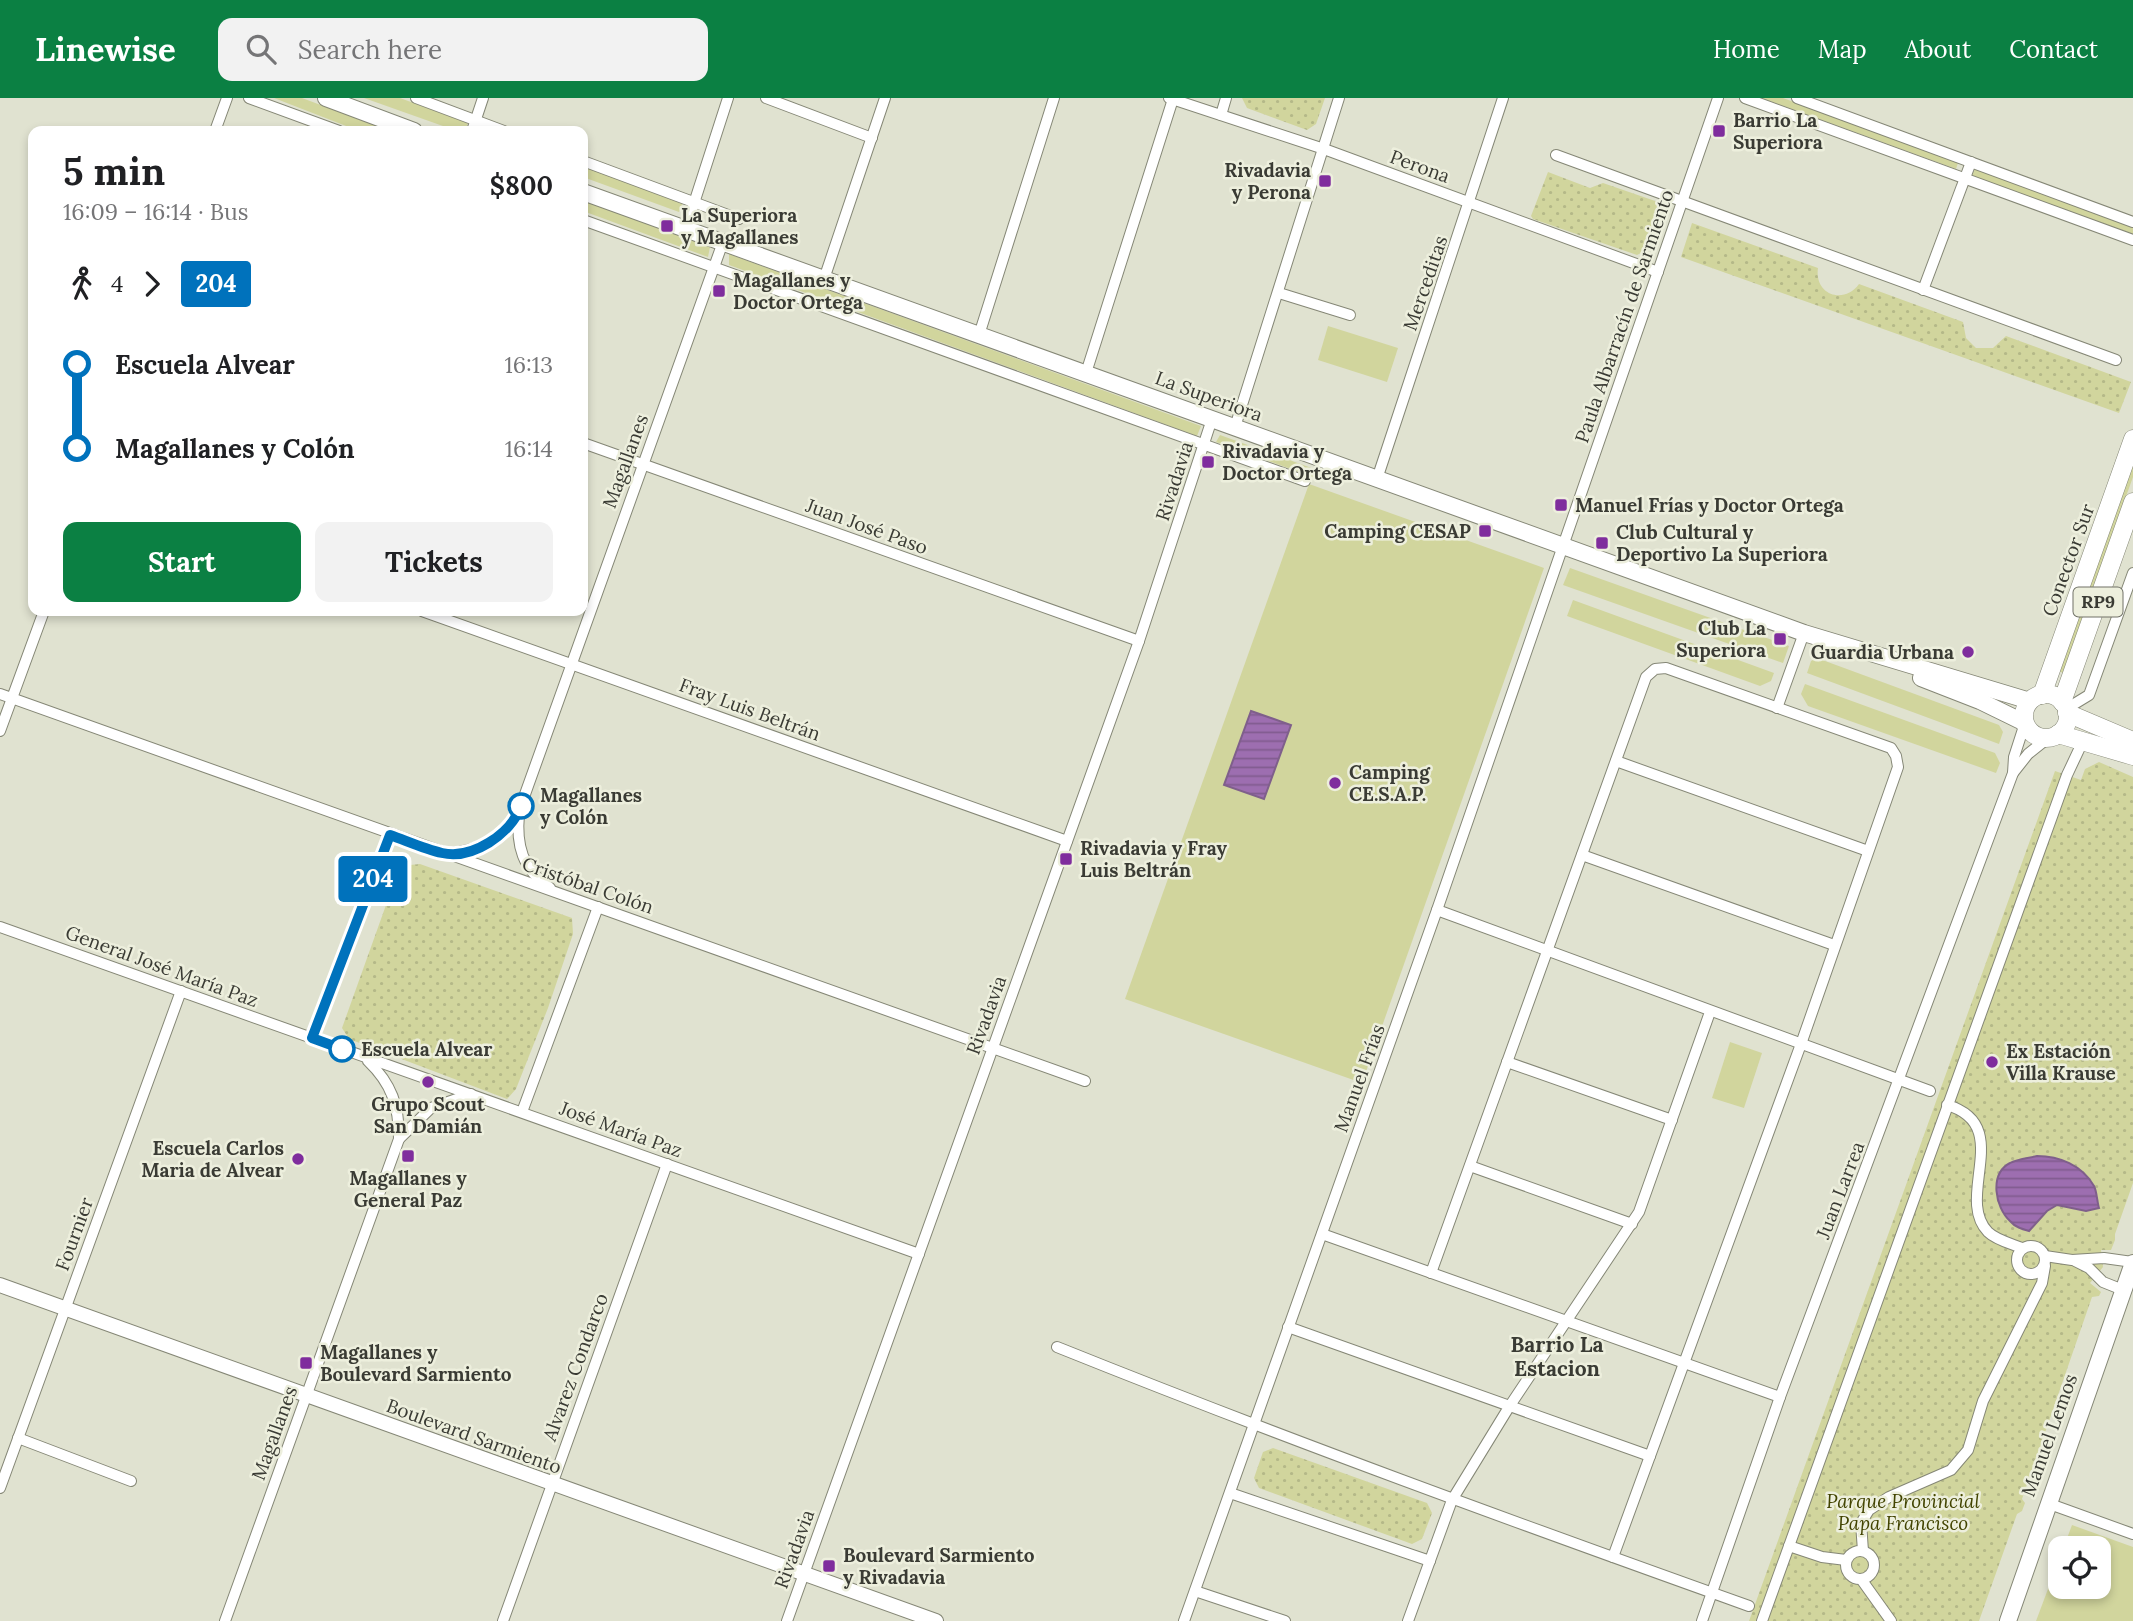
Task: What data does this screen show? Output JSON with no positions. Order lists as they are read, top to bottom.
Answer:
{
  "streets": {
    "main road": [
      "La Superiora",
      "Conector Sur",
      "RP9",
      "Manuel Lemos"
    ],
    "street": [
      "Perona",
      "Merceditas",
      "Paula Albarracín de Sarmiento",
      "Magallanes",
      "Rivadavia",
      "Juan José Paso",
      "Fray Luis Beltrán",
      "Cristóbal Colón",
      "General José María Paz",
      "Manuel Frías",
      "José María Paz",
      "Juan Larrea",
      "Fournier",
      "Alvarez Condarco",
      "Boulevard Sarmiento"
    ]
  },
  "crossings": [
    ["Perona", "Merceditas"],
    ["Perona", "Paula Albarracín de Sarmiento"],
    ["Merceditas", "La Superiora"],
    ["Paula Albarracín de Sarmiento", "La Superiora"],
    ["Paula Albarracín de Sarmiento", "Manuel Frías"],
    ["La Superiora", "Magallanes"],
    ["La Superiora", "Rivadavia"],
    ["La Superiora", "Conector Sur"],
    ["La Superiora", "RP9"],
    ["La Superiora", "Manuel Frías"],
    ["La Superiora", "Juan Larrea"],
    ["Magallanes", "Juan José Paso"],
    ["Magallanes", "Fray Luis Beltrán"],
    ["Magallanes", "Cristóbal Colón"],
    ["Magallanes", "Boulevard Sarmiento"],
    ["Rivadavia", "Juan José Paso"],
    ["Rivadavia", "Fray Luis Beltrán"],
    ["Rivadavia", "Cristóbal Colón"],
    ["Rivadavia", "José María Paz"],
    ["Rivadavia", "Boulevard Sarmiento"],
    ["Conector Sur", "RP9"],
    ["Conector Sur", "Juan Larrea"],
    ["RP9", "Juan Larrea"],
    ["General José María Paz", "José María Paz"],
    ["General José María Paz", "Fournier"],
    ["José María Paz", "Alvarez Condarco"],
    ["Fournier", "Boulevard Sarmiento"],
    ["Alvarez Condarco", "Boulevard Sarmiento"]
  ],
  "districts": ["Barrio La Estacion"],
  "parks": ["Parque Provincial Papa Francisco"],
  "places": {
    "transit": [
      "Barrio La Superiora",
      "Rivadavia y Perona",
      "La Superiora y Magallanes",
      "Magallanes y Doctor Ortega",
      "Rivadavia y Doctor Ortega",
      "Manuel Frías y Doctor Ortega",
      "Camping CESAP",
      "Club Cultural y Deportivo La Superiora",
      "Club La Superiora",
      "Rivadavia y Fray Luis Beltrán",
      "Magallanes y General Paz",
      "Magallanes y Boulevard Sarmiento",
      "Boulevard Sarmiento y Rivadavia"
    ],
    "other": [
      "Guardia Urbana",
      "Camping CE.S.A.P.",
      "Magallanes y Colón",
      "Escuela Alvear",
      "Ex Estación Villa Krause",
      "Grupo Scout San Damián",
      "Escuela Carlos Maria de Alvear"
    ]
  },
  "lines": ["bus line 204"],
  "page": {
    "header": "Linewise",
    "search": "Search here",
    "nav": [
      "Home",
      "Map",
      "About",
      "Contact"
    ],
    "on_map": "204",
    "heading": ["5 min", "16:09 – 16:14 · Bus", "$800"],
    "legs": ["4", "204"],
    "list": [
      {
        "name": "Escuela Alvear",
        "value": "16:13"
      },
      {
        "name": "Magallanes y Colón",
        "value": "16:14"
      }
    ],
    "buttons": ["Start", "Tickets"]
  }
}
